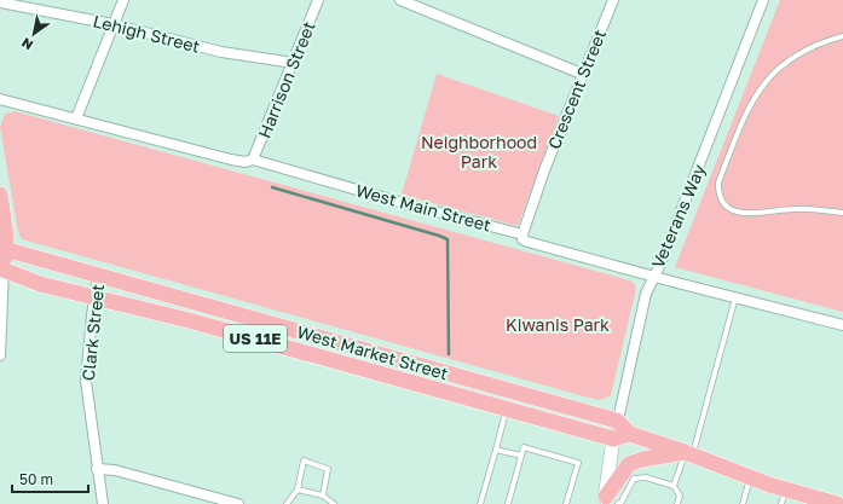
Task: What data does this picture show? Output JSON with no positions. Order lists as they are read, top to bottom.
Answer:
{
  "streets": {
    "main road": ["US 11E", "West Market Street"],
    "street": [
      "Lehigh Street",
      "Harrison Street",
      "Crescent Street",
      "West Main Street",
      "Veterans Way",
      "Clark Street"
    ]
  },
  "crossings": [
    ["Lehigh Street", "Harrison Street"],
    ["Harrison Street", "West Main Street"],
    ["Crescent Street", "West Main Street"],
    ["West Main Street", "Veterans Way"],
    ["Veterans Way", "West Market Street"],
    ["Clark Street", "West Market Street"]
  ],
  "parks": ["Neighborhood Park", "Kiwanis Park"],
  "scale_bar": "50 m",
  "north": "bottom left"
}
